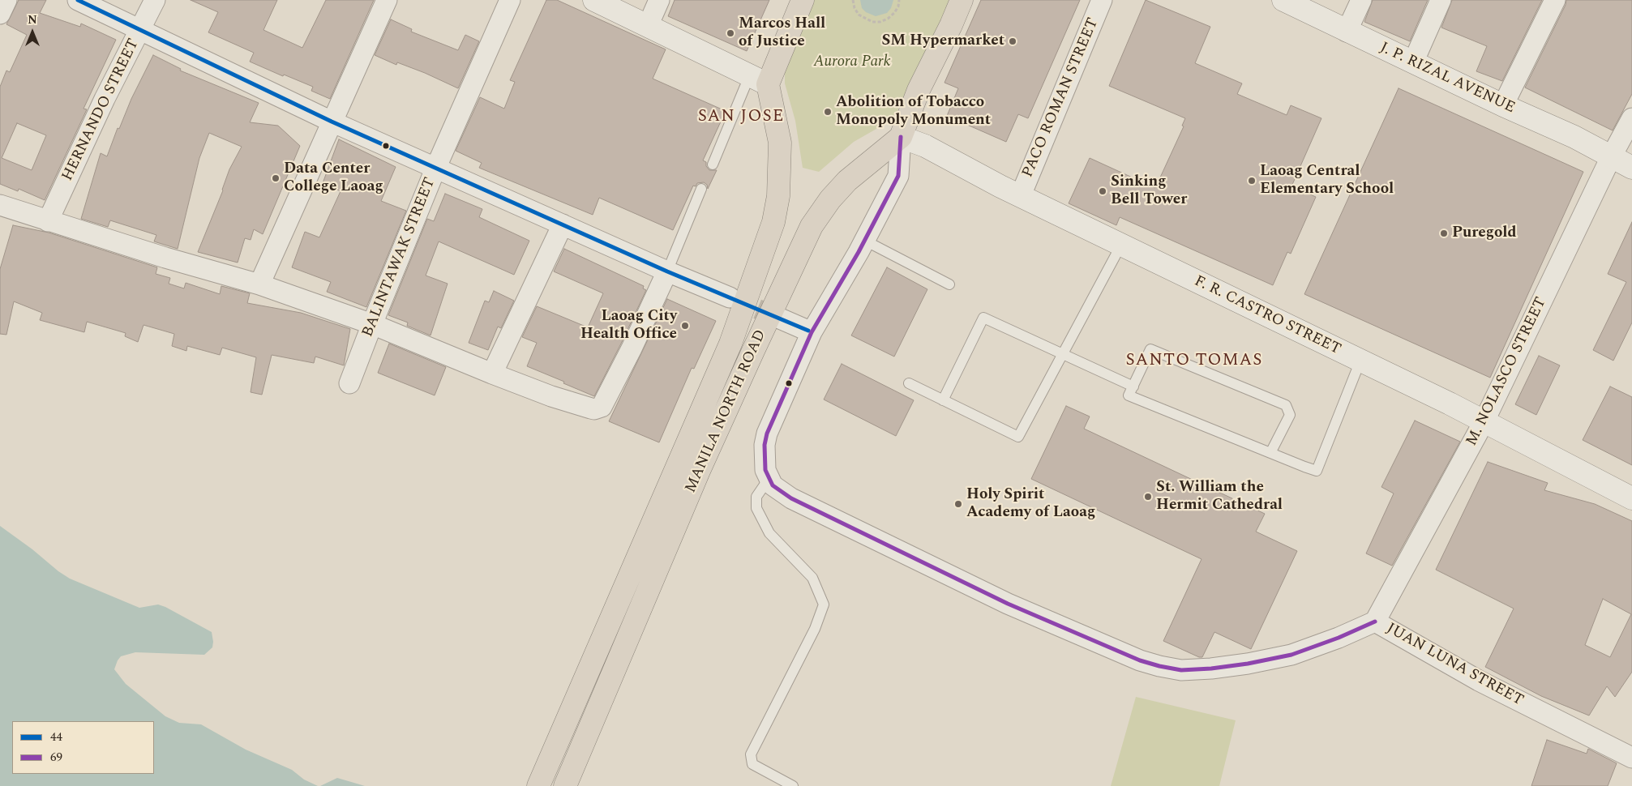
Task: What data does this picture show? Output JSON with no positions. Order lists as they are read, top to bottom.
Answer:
{
  "streets": {
    "highway": ["MANILA NORTH ROAD"],
    "main road": ["J. P. RIZAL AVENUE", "F. R. CASTRO STREET"],
    "street": [
      "PACO ROMAN STREET",
      "HERNANDO STREET",
      "BALINTAWAK STREET",
      "M. NOLASCO STREET",
      "JUAN LUNA STREET"
    ]
  },
  "crossings": [
    ["J. P. RIZAL AVENUE", "M. NOLASCO STREET"],
    ["PACO ROMAN STREET", "F. R. CASTRO STREET"],
    ["F. R. CASTRO STREET", "M. NOLASCO STREET"],
    ["F. R. CASTRO STREET", "MANILA NORTH ROAD"],
    ["M. NOLASCO STREET", "JUAN LUNA STREET"]
  ],
  "districts": ["SAN JOSE", "SANTO TOMAS"],
  "parks": ["Aurora Park"],
  "places": [
    "Marcos Hall of Justice",
    "SM Hypermarket",
    "Abolition of Tobacco Monopoly Monument",
    "Data Center College Laoag",
    "Laoag Central Elementary School",
    "Sinking Bell Tower",
    "Puregold",
    "Laoag City Health Office",
    "St. William the Hermit Cathedral",
    "Holy Spirit Academy of Laoag"
  ],
  "lines": ["transit line 44", "transit line 69"],
  "legend": ["44", "69"],
  "north": "top"
}
